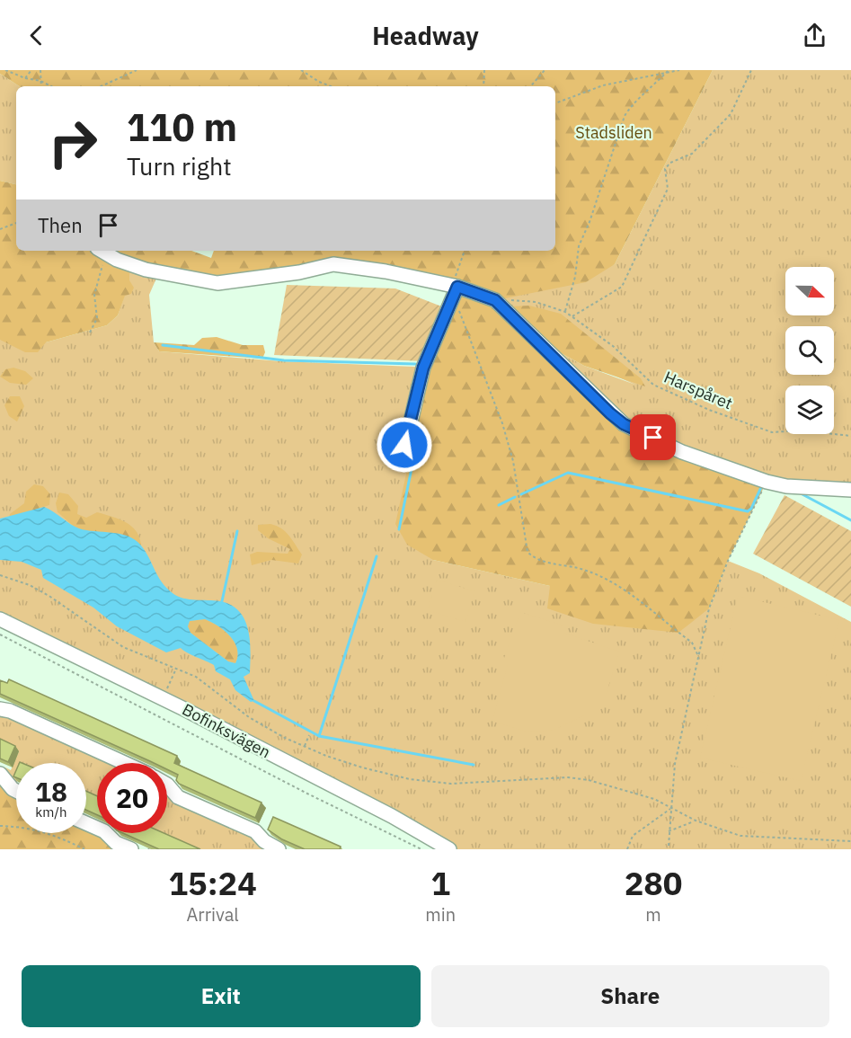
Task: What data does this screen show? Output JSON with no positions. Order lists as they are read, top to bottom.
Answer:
{
  "streets": {
    "street": ["Bofinksvägen"],
    "path": ["Harspåret"]
  },
  "parks": ["Stadsliden"],
  "north": "right",
  "page": {
    "header": "Headway",
    "turn": ["110 m", "Turn right"],
    "then": "Then",
    "speed": "18 km/h",
    "limit": "20",
    "eta": [
      "15:24",
      "Arrival",
      "1",
      "min",
      "280",
      "m"
    ],
    "buttons": ["Exit", "Share"]
  }
}
